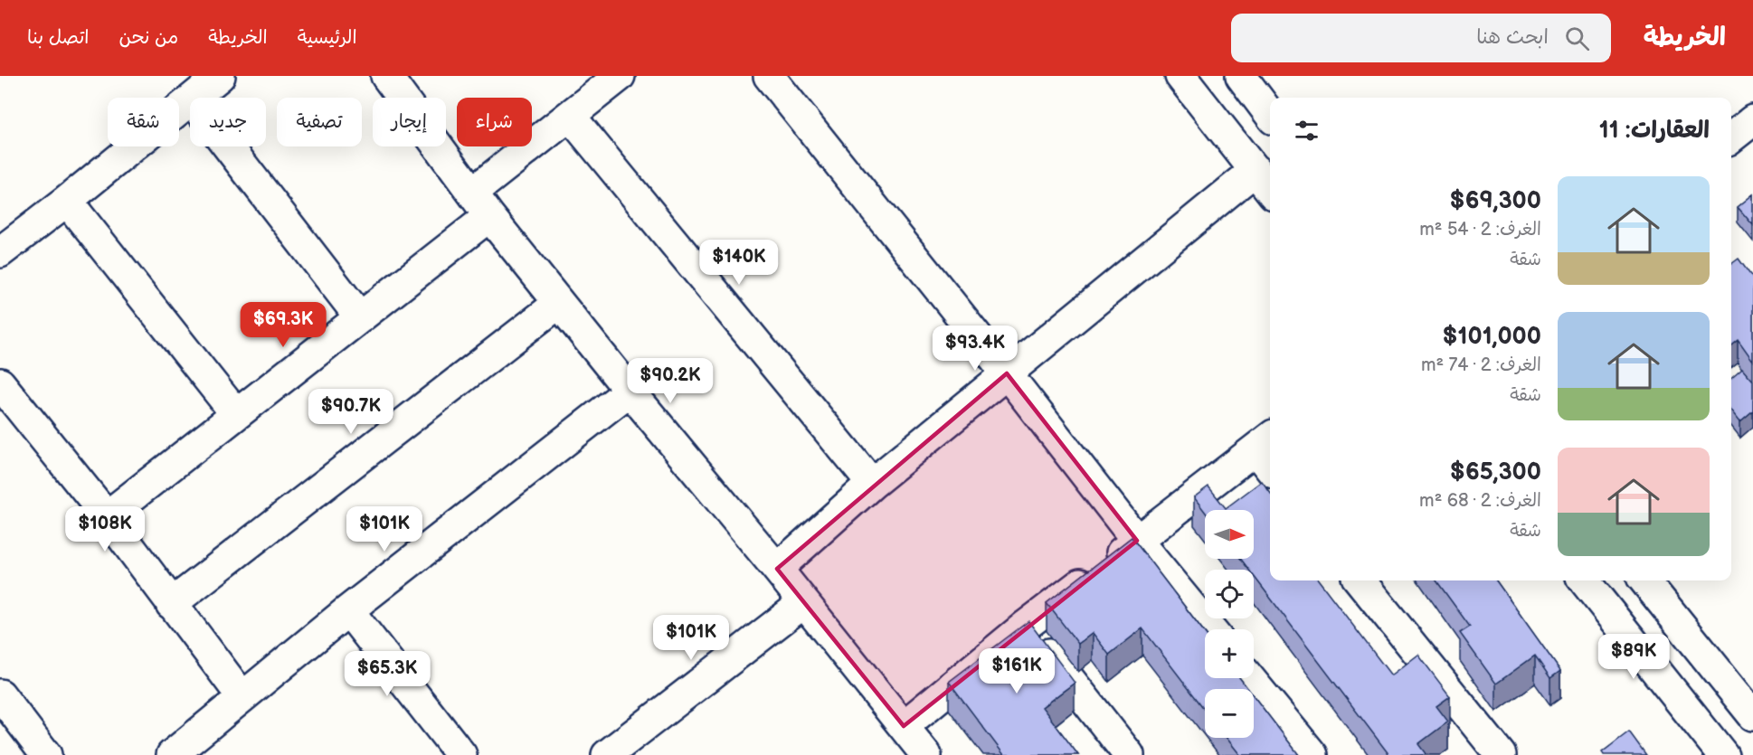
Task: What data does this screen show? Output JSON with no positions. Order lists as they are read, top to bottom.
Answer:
{
  "north": "right",
  "page": {
    "header": "الخريطة",
    "search": "ابحث هنا",
    "nav": [
      "الرئيسية",
      "الخريطة",
      "من نحن",
      "اتصل بنا"
    ],
    "chip": [
      "شراء",
      "إيجار",
      "تصفية",
      "جديد",
      "شقة"
    ],
    "heading": "العقارات: 11",
    "list": [
      {
        "name": "$69,300",
        "note": "الغرف: 2 · 54 m² · شقة"
      },
      {
        "name": "$101,000",
        "note": "الغرف: 2 · 74 m² · شقة"
      },
      {
        "name": "$65,300",
        "note": "الغرف: 2 · 68 m² · شقة"
      }
    ],
    "price": [
      "$140K",
      "$69.3K",
      "$93.4K",
      "$90.2K",
      "$90.7K",
      "$108K",
      "$101K",
      "$101K",
      "$89K",
      "$161K",
      "$65.3K"
    ],
    "map_buttons": ["+", "−"]
  }
}
